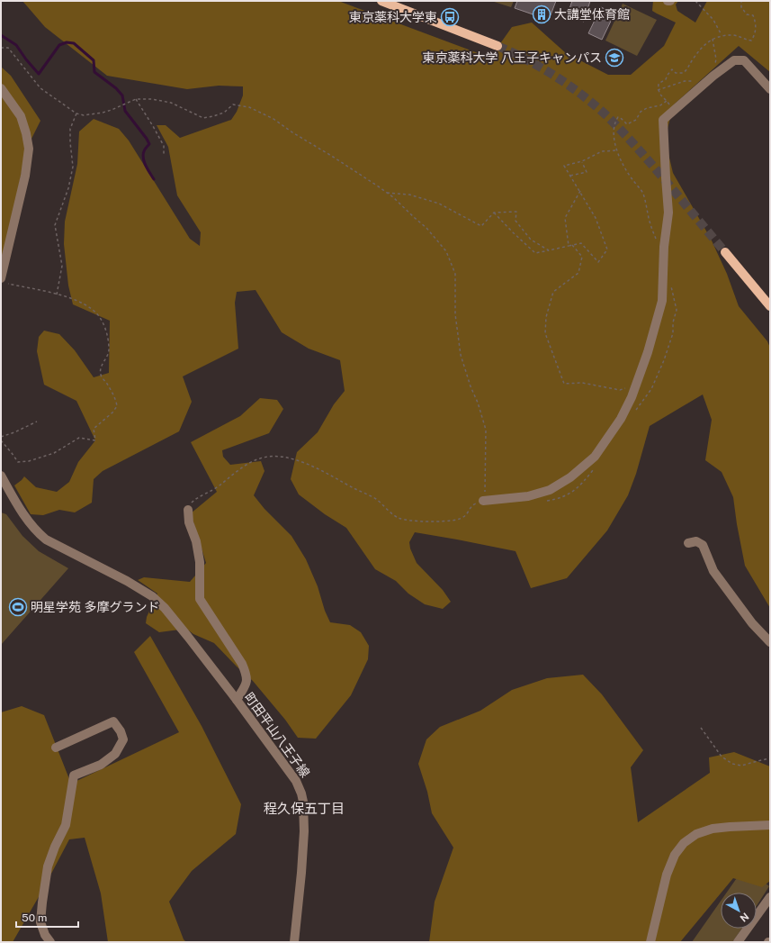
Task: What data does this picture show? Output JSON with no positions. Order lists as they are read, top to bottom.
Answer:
{
  "streets": {
    "street": ["町田平山八王子線"]
  },
  "districts": ["程久保五丁目"],
  "places": {
    "building": ["大講堂体育館"],
    "bus stop": ["東京薬科大学東"],
    "school or university": ["東京薬科大学 八王子キャンパス"],
    "sports": ["明星学苑 多摩グランド"]
  },
  "scale_bar": "50 m",
  "north": "bottom right"
}
